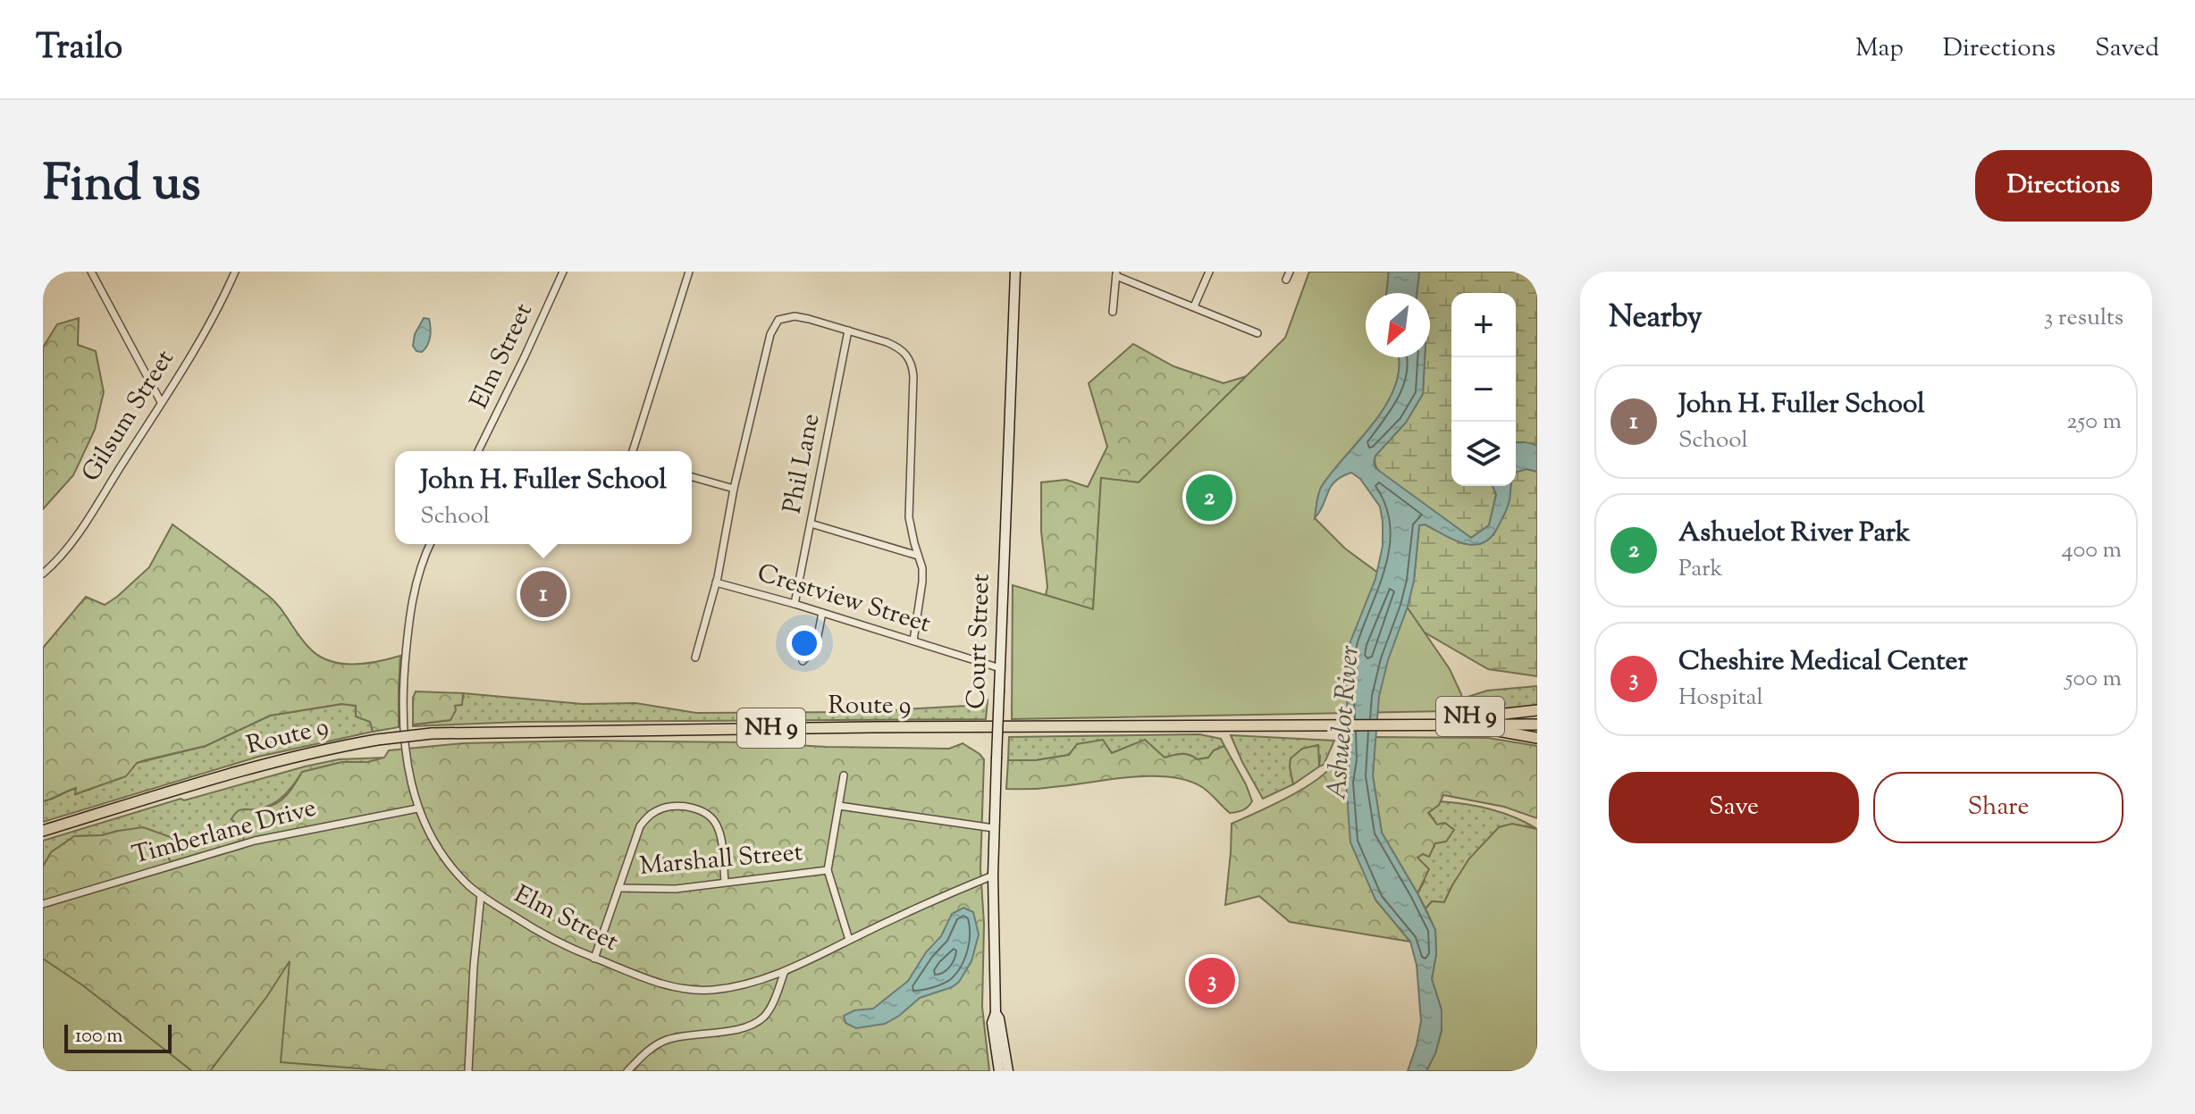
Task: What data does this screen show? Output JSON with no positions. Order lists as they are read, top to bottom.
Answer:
{
  "streets": {
    "highway": ["Route 9", "NH 9"],
    "main road": ["Court Street"],
    "street": [
      "Elm Street",
      "Gilsum Street",
      "Phil Lane",
      "Crestview Street",
      "Timberlane Drive",
      "Marshall Street"
    ]
  },
  "crossings": [
    ["Elm Street", "Court Street"],
    ["Elm Street", "Timberlane Drive"],
    ["Phil Lane", "Crestview Street"],
    ["Crestview Street", "Court Street"],
    ["Route 9", "NH 9"]
  ],
  "water": ["Ashuelot River"],
  "scale_bar": "100 m",
  "north": "bottom left",
  "page": {
    "header": "Trailo",
    "nav": ["Map", "Directions", "Saved"],
    "title": "Find us",
    "buttons": [
      "Directions",
      ["Save", "Share"]
    ],
    "heading": ["Nearby", "3 results"],
    "map_buttons": ["+", "−"],
    "list": [
      {
        "mark": "1",
        "name": "John H. Fuller School",
        "note": "School",
        "value": "250 m"
      },
      {
        "mark": "2",
        "name": "Ashuelot River Park",
        "note": "Park",
        "value": "400 m"
      },
      {
        "mark": "3",
        "name": "Cheshire Medical Center",
        "note": "Hospital",
        "value": "500 m"
      }
    ],
    "popup": ["John H. Fuller School", "School"],
    "pins": ["2", "1", "3"],
    "scale": "100 m"
  }
}
